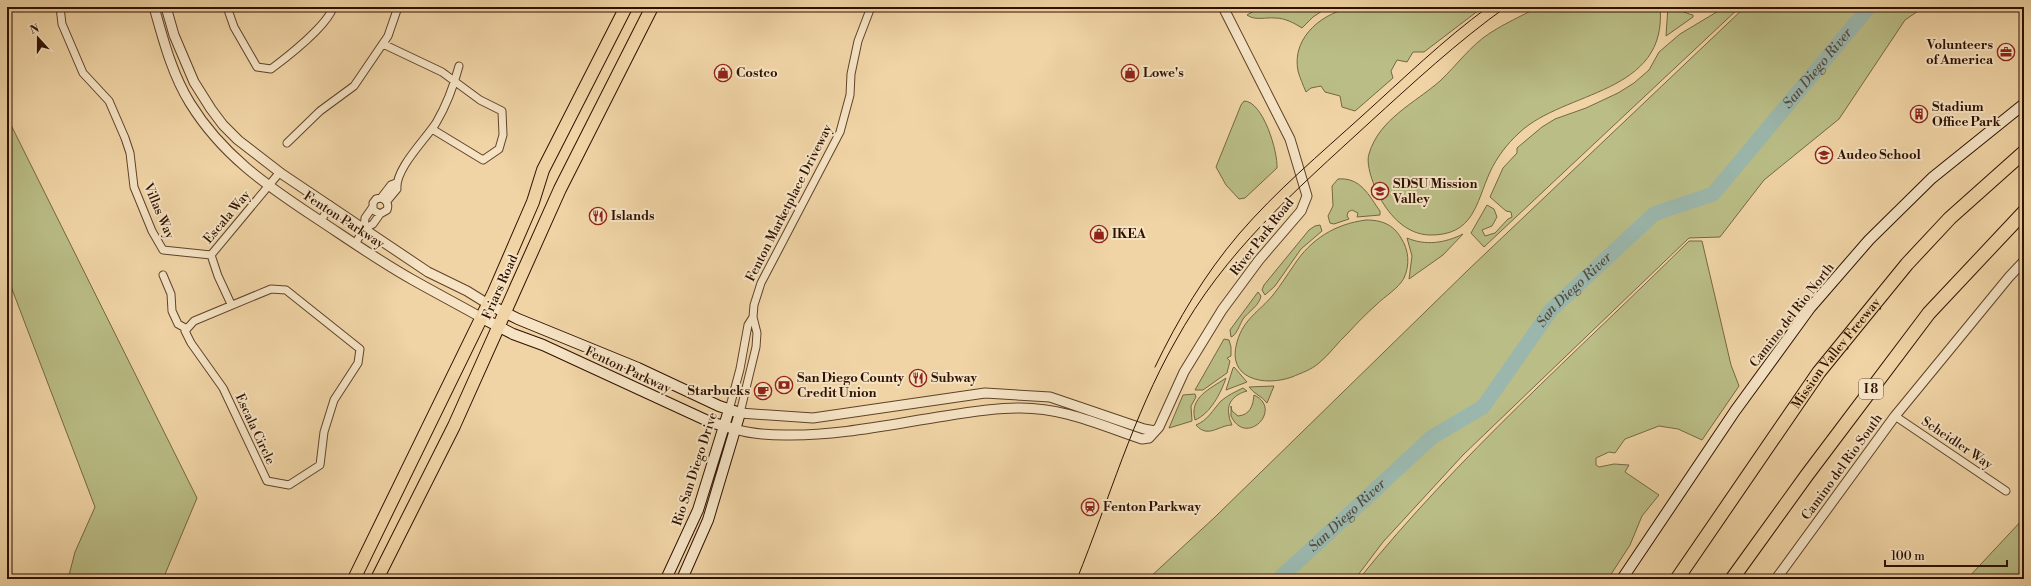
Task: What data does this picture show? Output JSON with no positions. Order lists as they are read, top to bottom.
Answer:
{
  "streets": {
    "highway": ["Friars Road", "Mission Valley Freeway", "I 8"],
    "main road": ["Fenton Parkway", "Camino del Rio North", "Rio San Diego Drive"],
    "street": [
      "Fenton Marketplace Driveway",
      "Villas Way",
      "Escala Way",
      "River Park Road",
      "Escala Circle",
      "Scheidler Way",
      "Camino del Rio South"
    ]
  },
  "crossings": [
    ["Fenton Marketplace Driveway", "Fenton Parkway"],
    ["Fenton Marketplace Driveway", "Rio San Diego Drive"],
    ["Villas Way", "Escala Way"],
    ["Escala Way", "Fenton Parkway"],
    ["Escala Way", "Escala Circle"],
    ["Fenton Parkway", "River Park Road"],
    ["Fenton Parkway", "Friars Road"],
    ["Fenton Parkway", "Rio San Diego Drive"],
    ["Scheidler Way", "Camino del Rio South"]
  ],
  "water": ["San Diego River"],
  "places": {
    "office": ["Volunteers of America"],
    "shop": ["Costco", "Lowe's", "IKEA"],
    "building": ["Stadium Office Park"],
    "school or university": ["Audeo School", "SDSU Mission Valley"],
    "restaurant": ["Islands", "Subway"],
    "bank": ["San Diego County Credit Union"],
    "cafe": ["Starbucks"],
    "station": ["Fenton Parkway"]
  },
  "scale_bar": "100 m",
  "north": "top"
}
